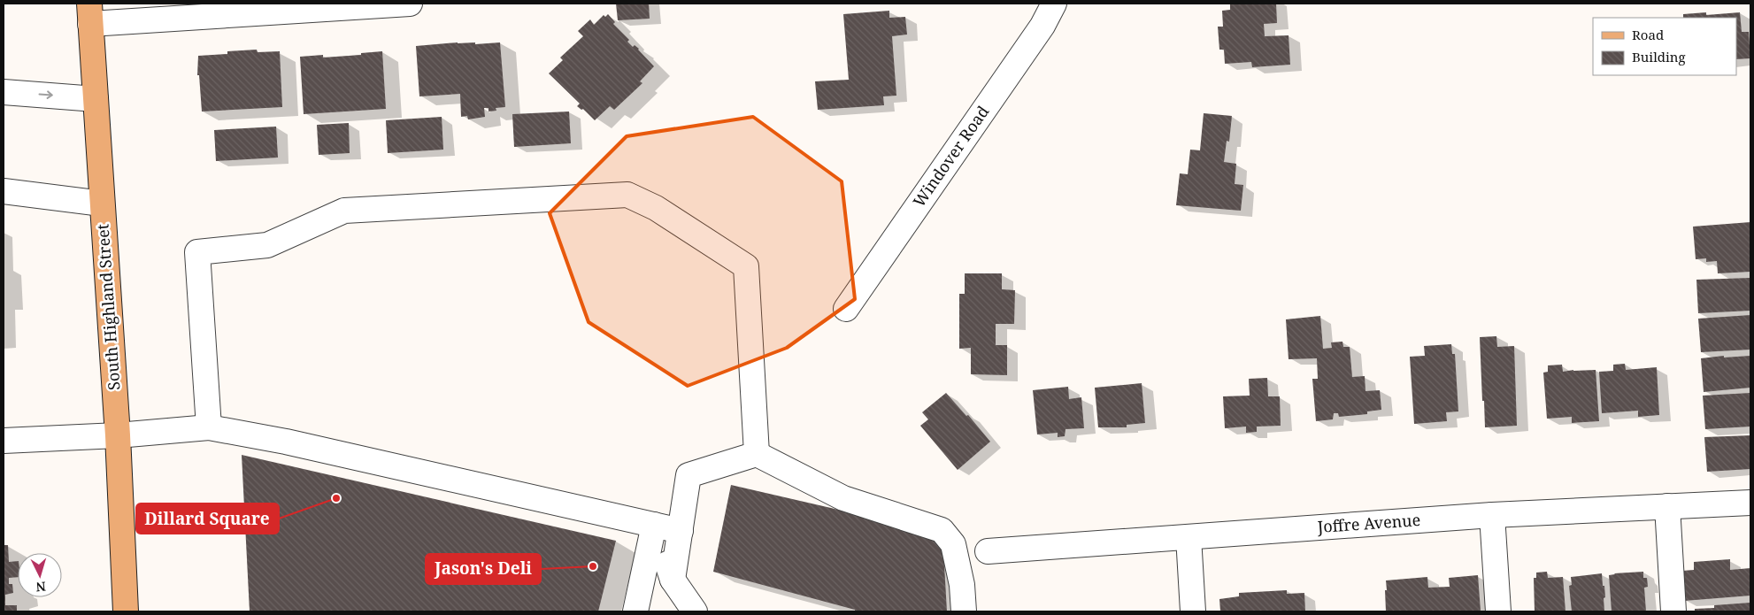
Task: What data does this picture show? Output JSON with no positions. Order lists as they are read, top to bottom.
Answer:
{
  "streets": {
    "main road": ["South Highland Street"],
    "street": ["Windover Road", "Joffre Avenue"]
  },
  "places": ["Dillard Square", "Jason's Deli"],
  "legend": ["Road", "Building"],
  "north": "bottom"
}
